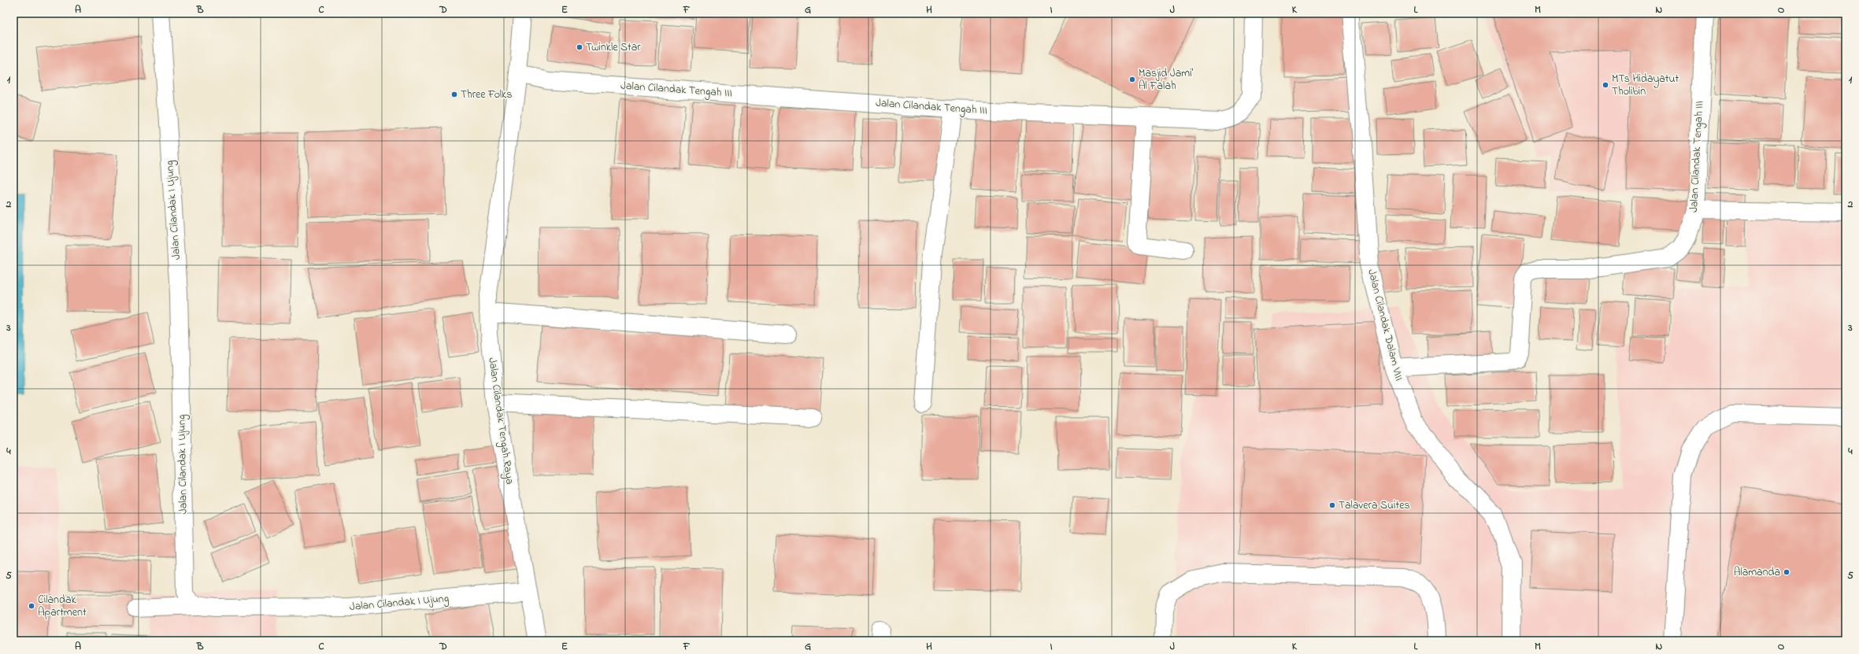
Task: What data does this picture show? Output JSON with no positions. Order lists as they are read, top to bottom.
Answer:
{
  "streets": {
    "street": [
      "Jalan Cilandak Tengah III",
      "Jalan Cilandak I Ujung",
      "Jalan Cilandak Dalam VIII",
      "Jalan Cilandak Tengah Raya"
    ]
  },
  "crossings": [
    ["Jalan Cilandak Tengah III", "Jalan Cilandak Dalam VIII"],
    ["Jalan Cilandak Tengah III", "Jalan Cilandak Tengah Raya"],
    ["Jalan Cilandak I Ujung", "Jalan Cilandak Tengah Raya"]
  ],
  "places": [
    "Twinkle Star",
    "Masjid Jami' Al Falah",
    "MTs Hidayatut Tholibin",
    "Three Folks",
    "Talavera Suites",
    "Alamanda",
    "Cilandak Apartment"
  ],
  "grid": {
    "columns": [
      "A",
      "B",
      "C",
      "D",
      "E",
      "F",
      "G",
      "H",
      "I",
      "J",
      "K",
      "L",
      "M",
      "N",
      "O"
    ],
    "rows": [
      "1",
      "2",
      "3",
      "4",
      "5"
    ]
  }
}
